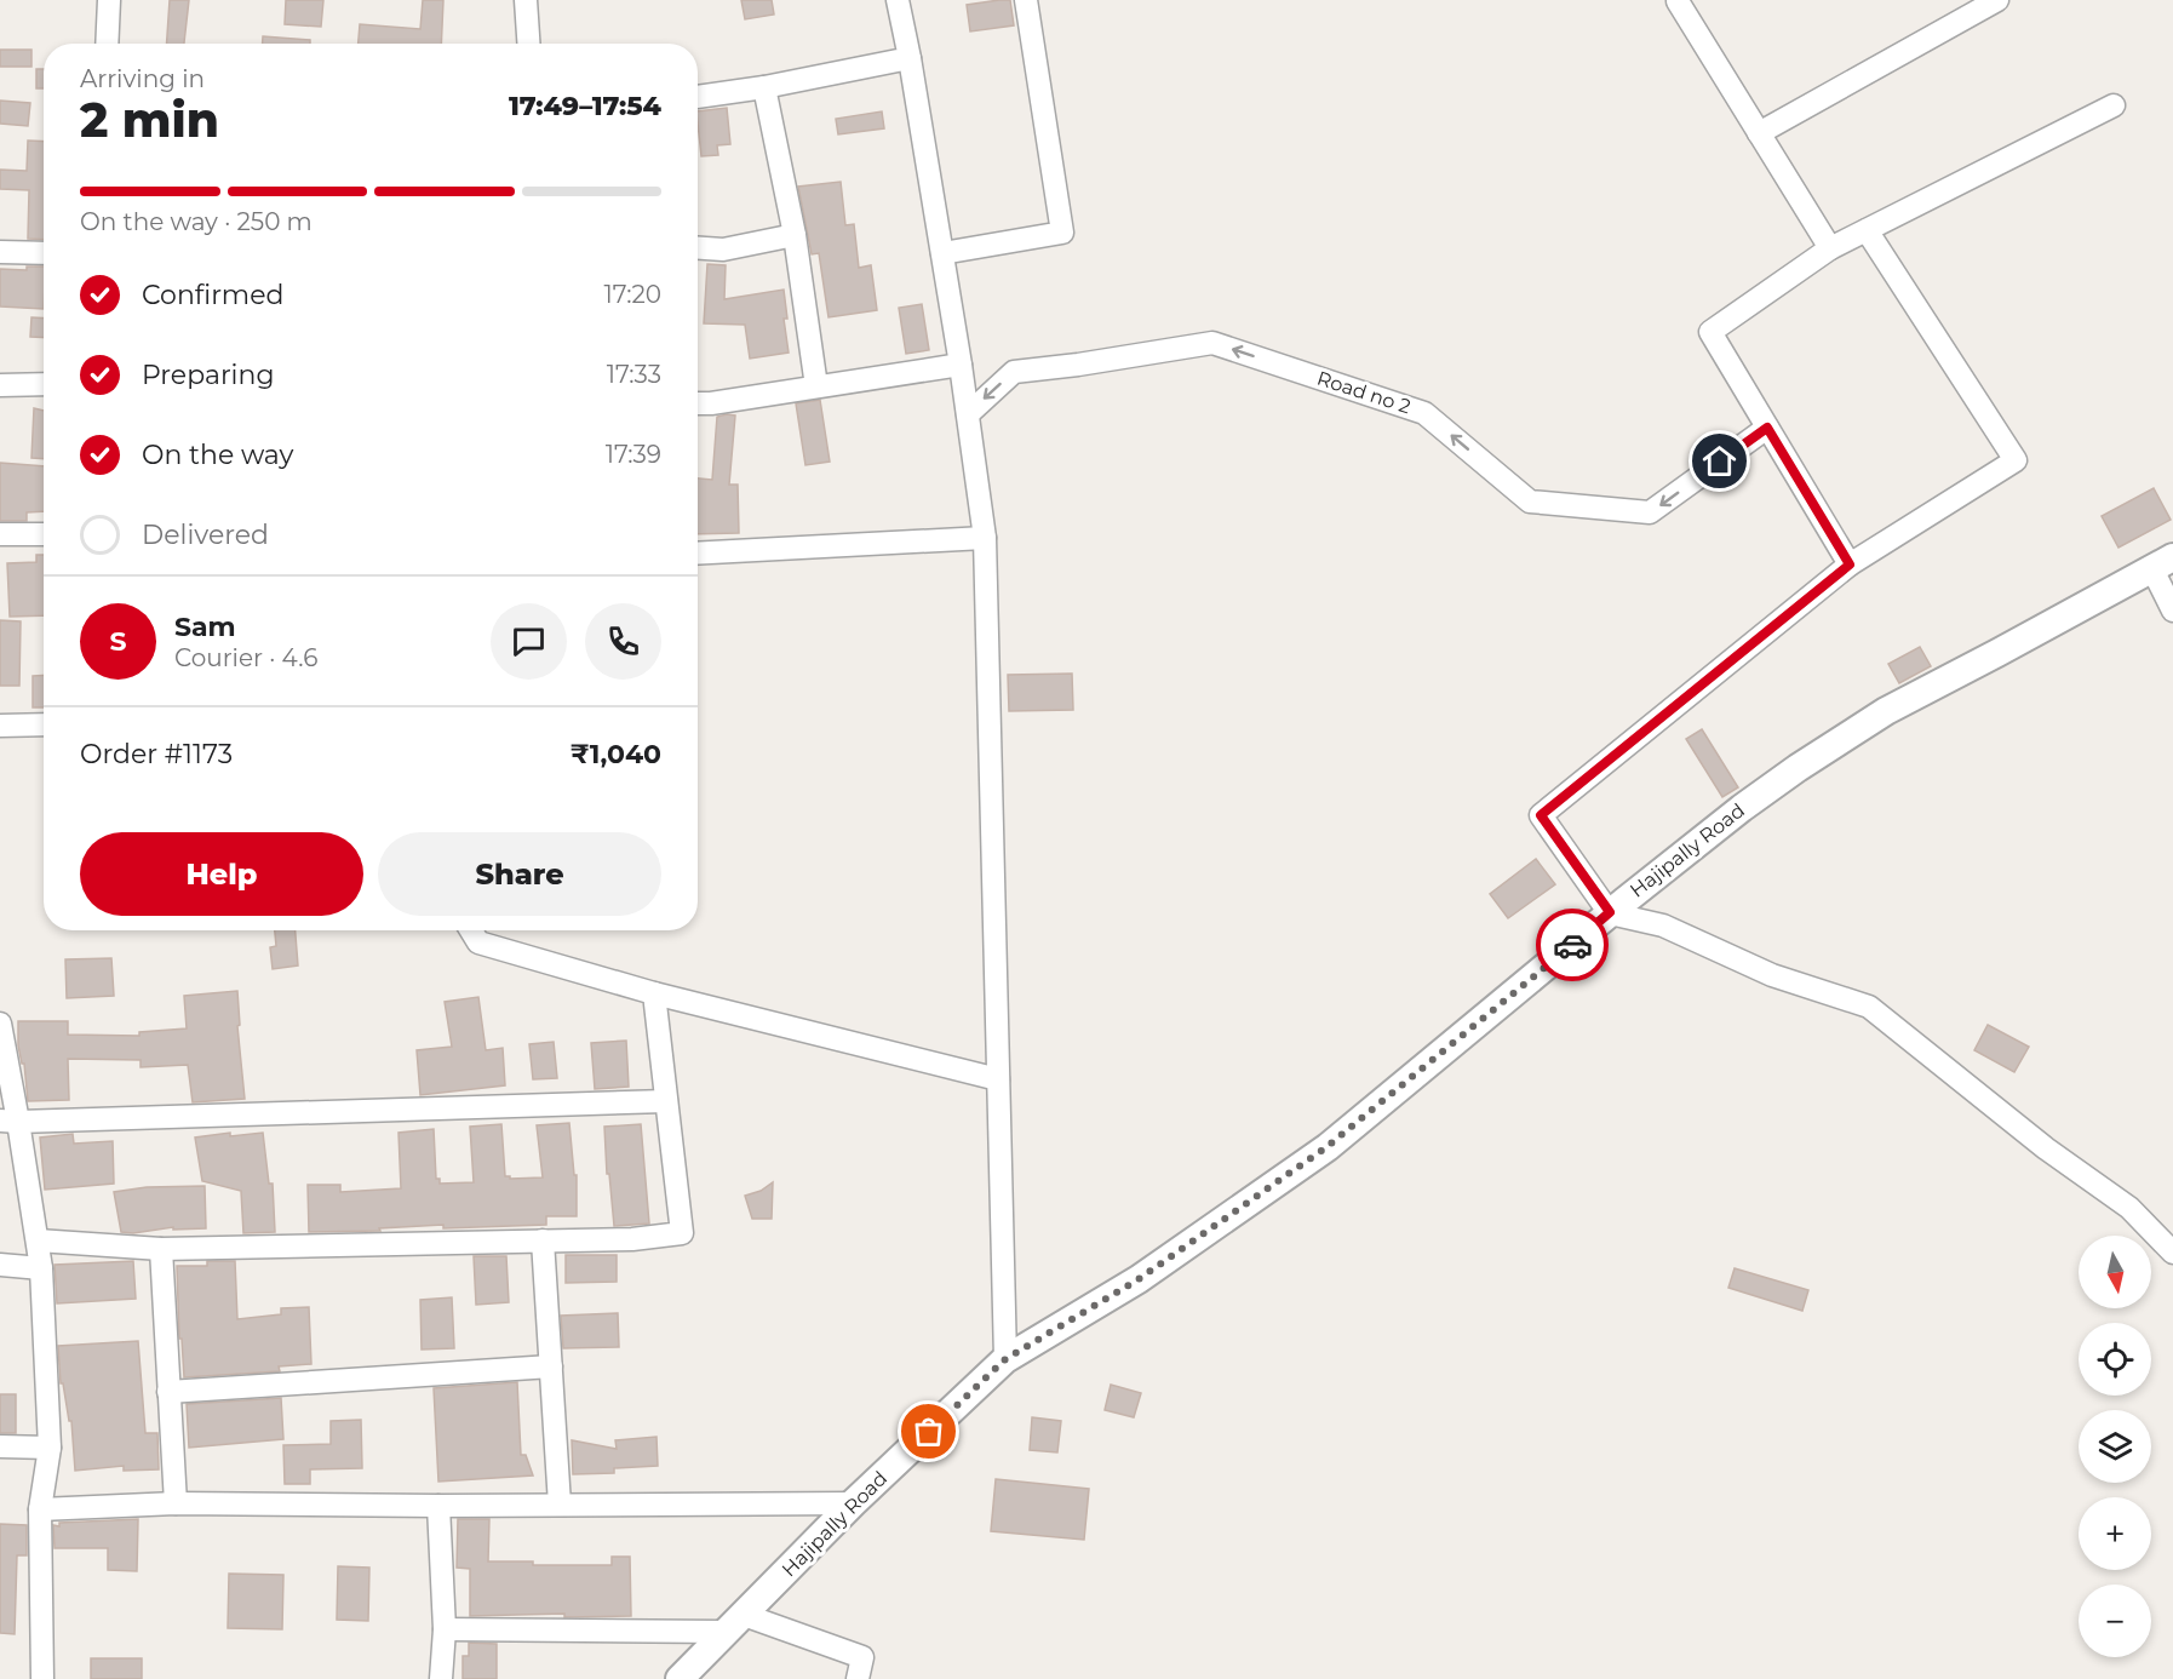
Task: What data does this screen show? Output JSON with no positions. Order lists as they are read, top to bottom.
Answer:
{
  "streets": {
    "street": ["Road no 2", "Hajipally Road"]
  },
  "one_way": ["Road no 2"],
  "north": "bottom",
  "page": {
    "heading": ["2 min", "Arriving in", "17:49–17:54"],
    "panel": [
      "Sam",
      "Courier · 4.6",
      "Order #1173",
      "₹1,040"
    ],
    "bar": "On the way · 250 m",
    "list": [
      ["Confirmed", "17:20"],
      ["Preparing", "17:33"],
      ["On the way", "17:39"],
      "Delivered"
    ],
    "round": "S",
    "buttons": ["Help", "Share"],
    "map_buttons": ["+", "−"]
  }
}
